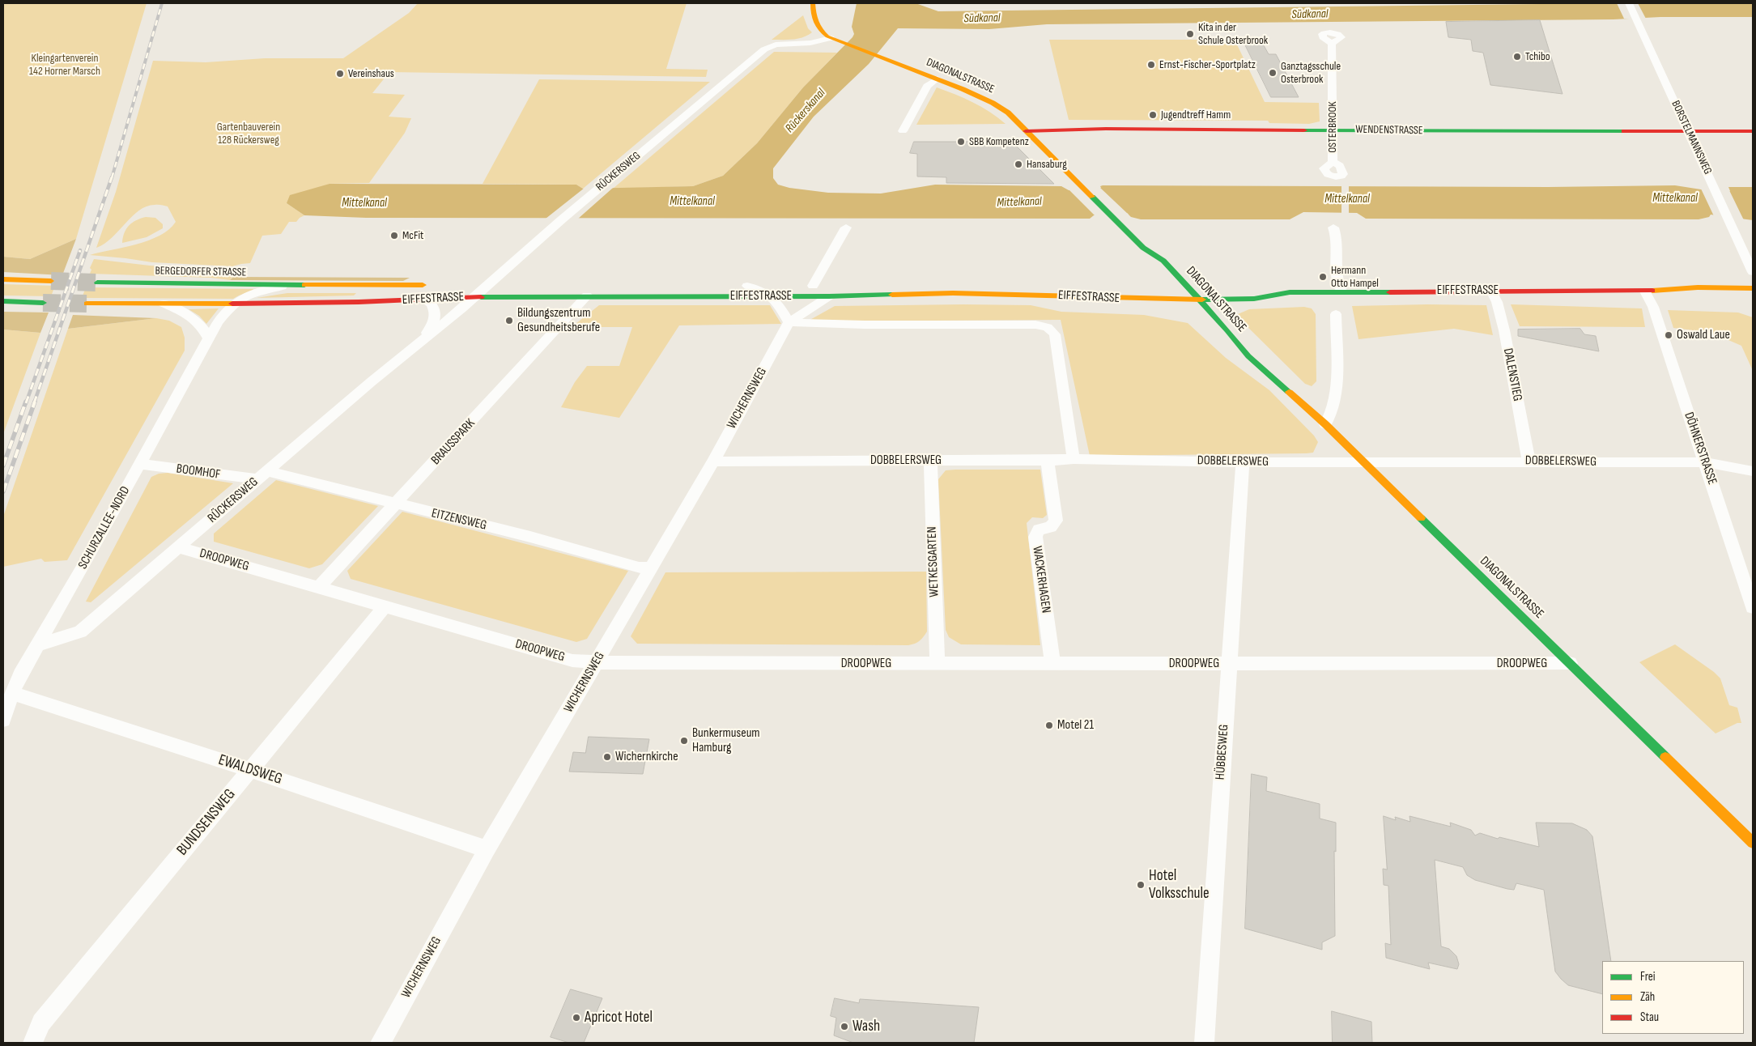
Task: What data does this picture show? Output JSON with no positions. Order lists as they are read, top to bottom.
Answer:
{
  "streets": {
    "main road": [
      "DIAGONALSTRASSE",
      "WENDENSTRASSE",
      "BERGEDORFER STRASSE",
      "EIFFESTRASSE"
    ],
    "street": [
      "OSTERBROOK",
      "BORSTELMANNSWEG",
      "RÜCKERSWEG",
      "DALENSTIEG",
      "WICHERNSWEG",
      "BRAUSSPARK",
      "DÖHNERSTRASSE",
      "DOBBELERSWEG",
      "BOOMHOF",
      "EITZENSWEG",
      "SCHURZALLEE-NORD",
      "DROOPWEG",
      "WETKESGARTEN",
      "WACKERHAGEN",
      "HÜBBESWEG",
      "EWALDSWEG",
      "BUNDSENSWEG"
    ]
  },
  "crossings": [
    ["DIAGONALSTRASSE", "WENDENSTRASSE"],
    ["DIAGONALSTRASSE", "RÜCKERSWEG"],
    ["DIAGONALSTRASSE", "EIFFESTRASSE"],
    ["DIAGONALSTRASSE", "DOBBELERSWEG"],
    ["DIAGONALSTRASSE", "DROOPWEG"],
    ["OSTERBROOK", "WENDENSTRASSE"],
    ["WENDENSTRASSE", "BORSTELMANNSWEG"],
    ["RÜCKERSWEG", "EIFFESTRASSE"],
    ["RÜCKERSWEG", "BOOMHOF"],
    ["RÜCKERSWEG", "EITZENSWEG"],
    ["RÜCKERSWEG", "SCHURZALLEE-NORD"],
    ["RÜCKERSWEG", "DROOPWEG"],
    ["BERGEDORFER STRASSE", "EIFFESTRASSE"],
    ["BERGEDORFER STRASSE", "SCHURZALLEE-NORD"],
    ["EIFFESTRASSE", "DALENSTIEG"],
    ["EIFFESTRASSE", "WICHERNSWEG"],
    ["EIFFESTRASSE", "BRAUSSPARK"],
    ["EIFFESTRASSE", "DÖHNERSTRASSE"],
    ["EIFFESTRASSE", "DOBBELERSWEG"],
    ["EIFFESTRASSE", "SCHURZALLEE-NORD"],
    ["DALENSTIEG", "DOBBELERSWEG"],
    ["WICHERNSWEG", "DOBBELERSWEG"],
    ["WICHERNSWEG", "EITZENSWEG"],
    ["WICHERNSWEG", "DROOPWEG"],
    ["WICHERNSWEG", "EWALDSWEG"],
    ["BRAUSSPARK", "EITZENSWEG"],
    ["BRAUSSPARK", "DROOPWEG"],
    ["DÖHNERSTRASSE", "DOBBELERSWEG"],
    ["DOBBELERSWEG", "WETKESGARTEN"],
    ["DOBBELERSWEG", "WACKERHAGEN"],
    ["DOBBELERSWEG", "HÜBBESWEG"],
    ["BOOMHOF", "EITZENSWEG"],
    ["BOOMHOF", "SCHURZALLEE-NORD"],
    ["SCHURZALLEE-NORD", "EWALDSWEG"],
    ["DROOPWEG", "WETKESGARTEN"],
    ["DROOPWEG", "WACKERHAGEN"],
    ["DROOPWEG", "HÜBBESWEG"],
    ["DROOPWEG", "BUNDSENSWEG"],
    ["EWALDSWEG", "BUNDSENSWEG"]
  ],
  "water": ["Südkanal", "Rückerskanal", "Mittelkanal"],
  "parks": ["Kleingartenverein 142 Horner Marsch", "Gartenbauverein 128 Rückersweg"],
  "places": [
    "Kita in der Schule Osterbrook",
    "Tchibo",
    "Ernst-Fischer-Sportplatz",
    "Ganztagsschule Osterbrook",
    "Vereinshaus",
    "Jugendtreff Hamm",
    "SBB Kompetenz",
    "Hansaburg",
    "McFit",
    "Hermann Otto Hampel",
    "Bildungszentrum Gesundheitsberufe",
    "Oswald Laue",
    "Motel 21",
    "Bunkermuseum Hamburg",
    "Wichernkirche",
    "Hotel Volksschule",
    "Apricot Hotel",
    "Wash"
  ],
  "legend": ["Frei", "Zäh", "Stau"]
}
